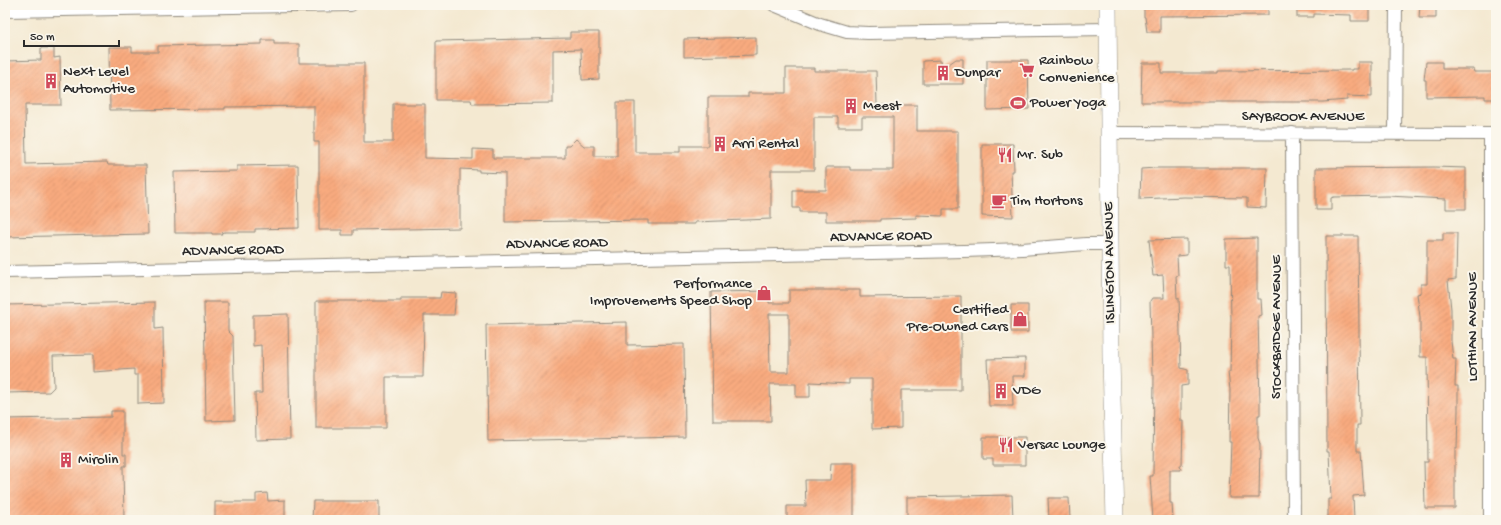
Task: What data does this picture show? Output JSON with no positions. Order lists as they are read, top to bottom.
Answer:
{
  "streets": {
    "main road": ["ISLINGTON AVENUE"],
    "street": [
      "SAYBROOK AVENUE",
      "ADVANCE ROAD",
      "STOCKBRIDGE AVENUE",
      "LOTHIAN AVENUE"
    ]
  },
  "crossings": [
    ["SAYBROOK AVENUE", "ISLINGTON AVENUE"],
    ["SAYBROOK AVENUE", "STOCKBRIDGE AVENUE"],
    ["SAYBROOK AVENUE", "LOTHIAN AVENUE"],
    ["ADVANCE ROAD", "ISLINGTON AVENUE"]
  ],
  "places": {
    "supermarket": ["Rainbow Convenience"],
    "building": [
      "Dunpar",
      "Next Level Automotive",
      "Meest",
      "Arri Rental",
      "VDG",
      "Mirolin"
    ],
    "sports": ["Power Yoga"],
    "restaurant": ["Mr. Sub", "Versac Lounge"],
    "cafe": ["Tim Hortons"],
    "shop": ["Performance Improvements Speed Shop", "Certified Pre-Owned Cars"]
  },
  "scale_bar": "50 m"
}
